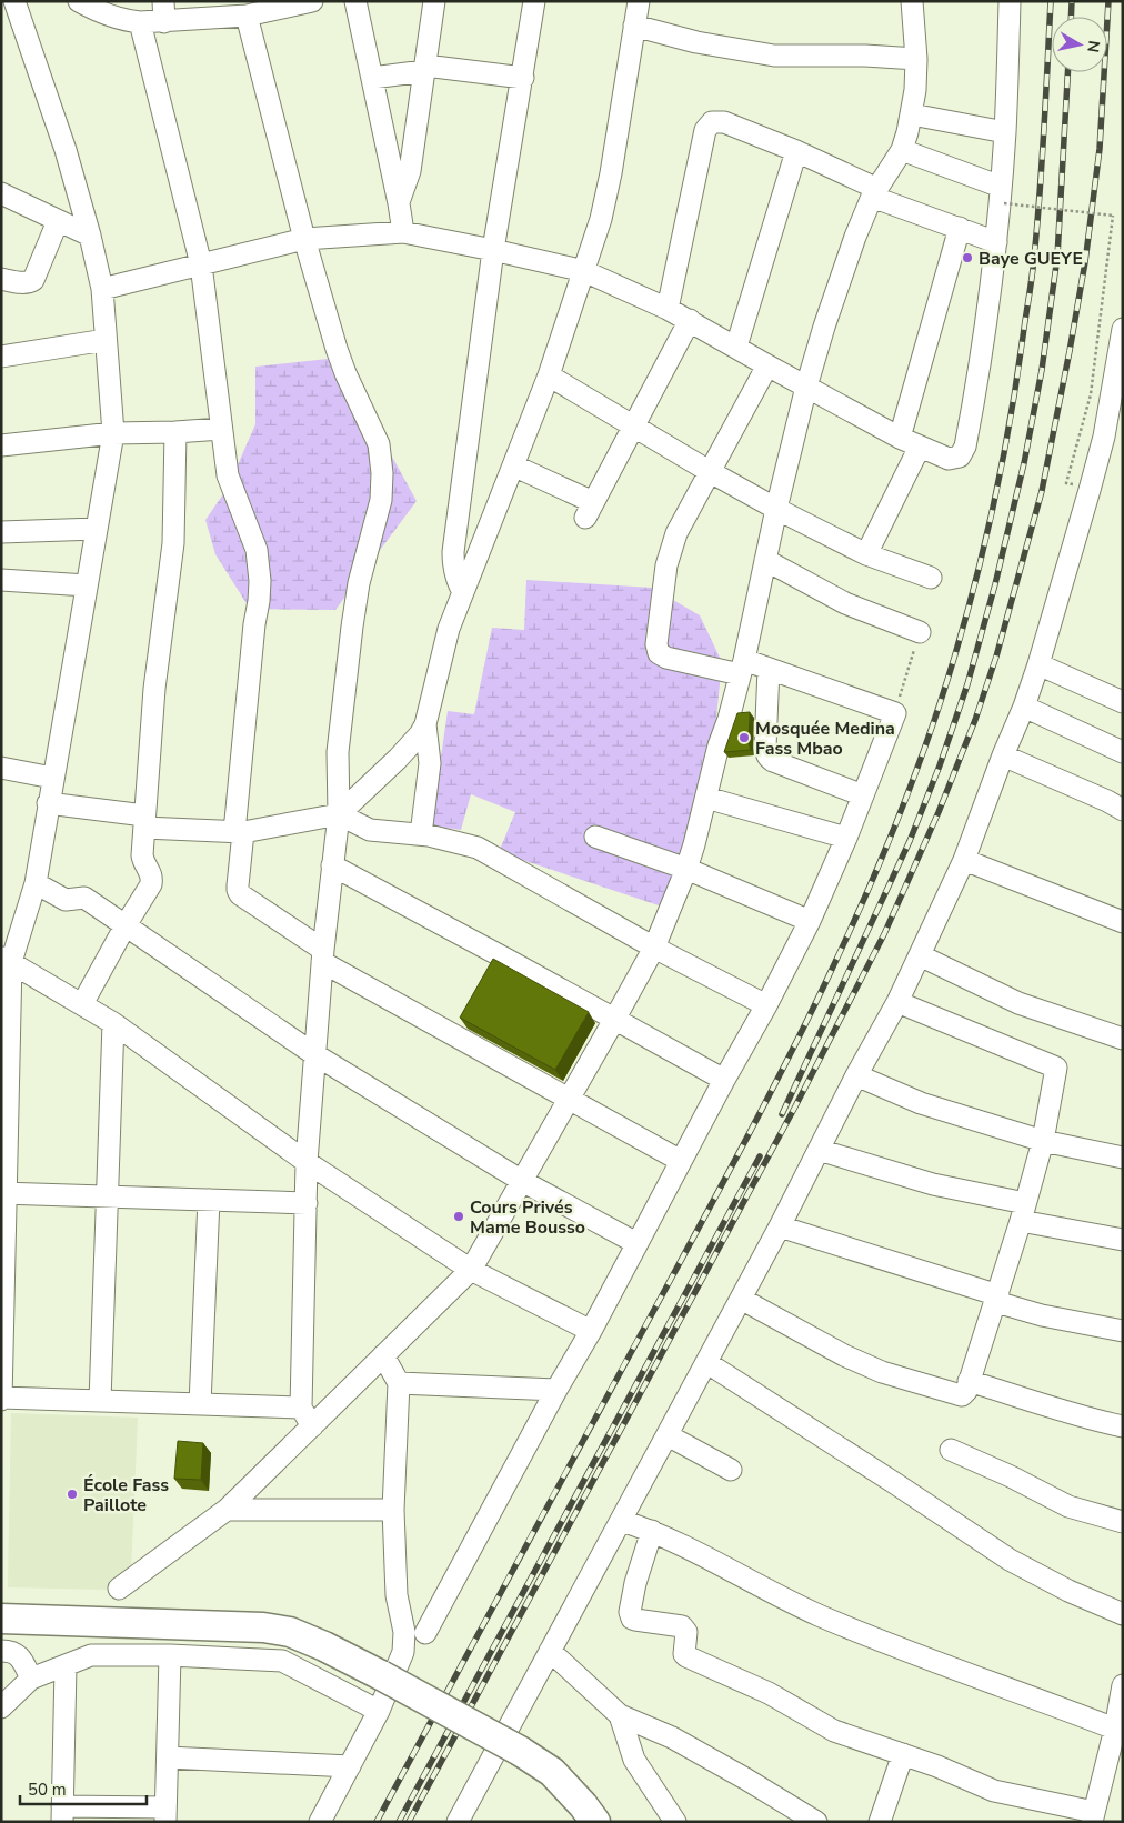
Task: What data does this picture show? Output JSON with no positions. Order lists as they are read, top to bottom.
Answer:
{
  "places": [
    "Baye GUEYE",
    "Mosquée Medina Fass Mbao",
    "Cours Privés Mame Bousso",
    "École Fass Paillote"
  ],
  "scale_bar": "50 m",
  "north": "right"
}
